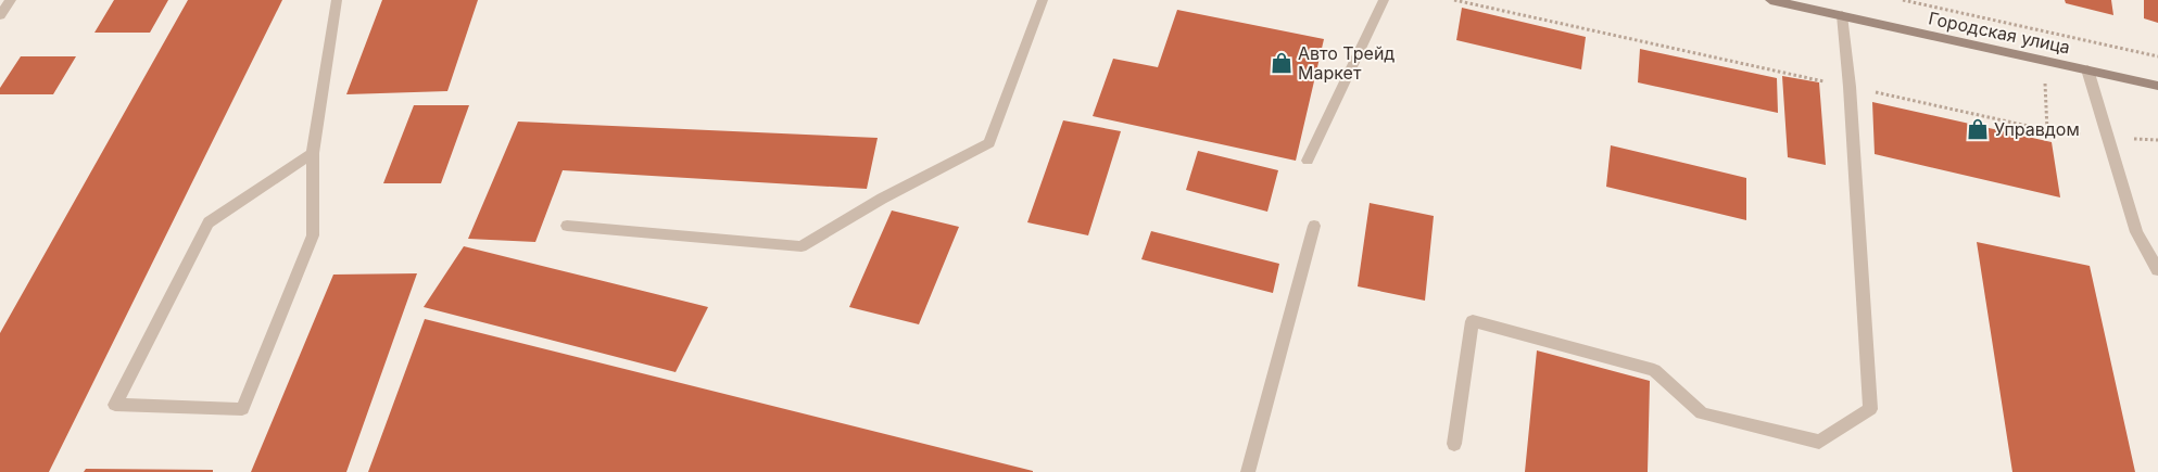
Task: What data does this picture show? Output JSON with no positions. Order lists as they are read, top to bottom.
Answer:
{
  "streets": {
    "main road": ["Городская улица"]
  },
  "places": {
    "shop": ["Авто Трейд Маркет", "Управдом"]
  }
}
